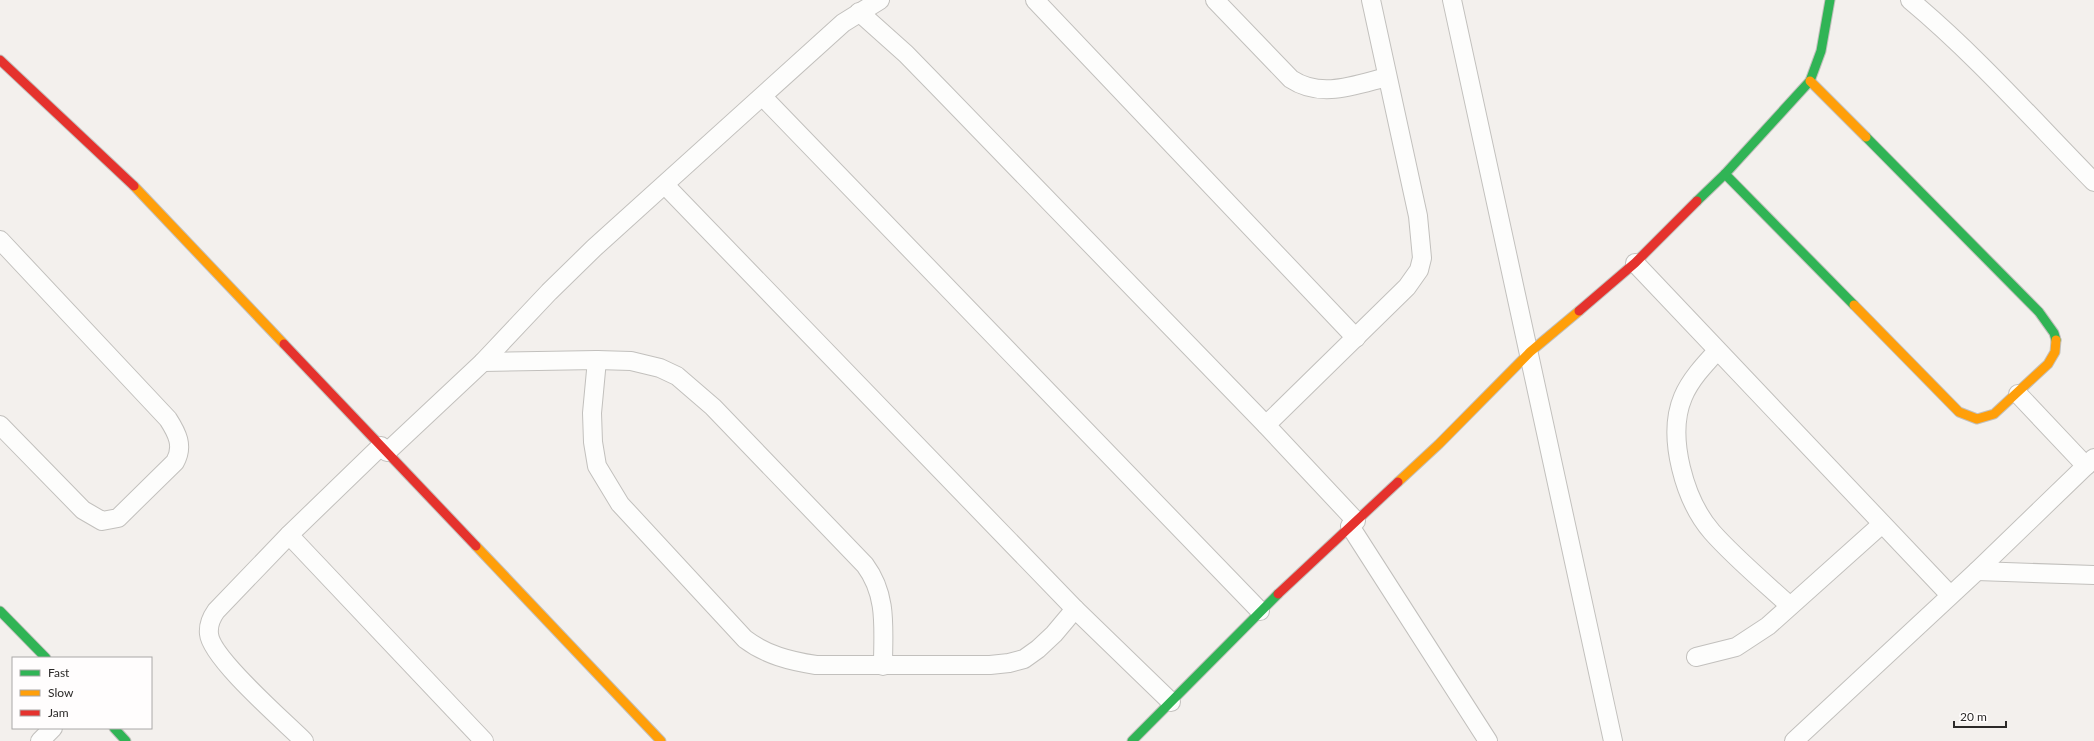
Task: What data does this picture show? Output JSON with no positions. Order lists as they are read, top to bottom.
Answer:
{
  "legend": ["Fast", "Slow", "Jam"],
  "scale_bar": "20 m"
}
